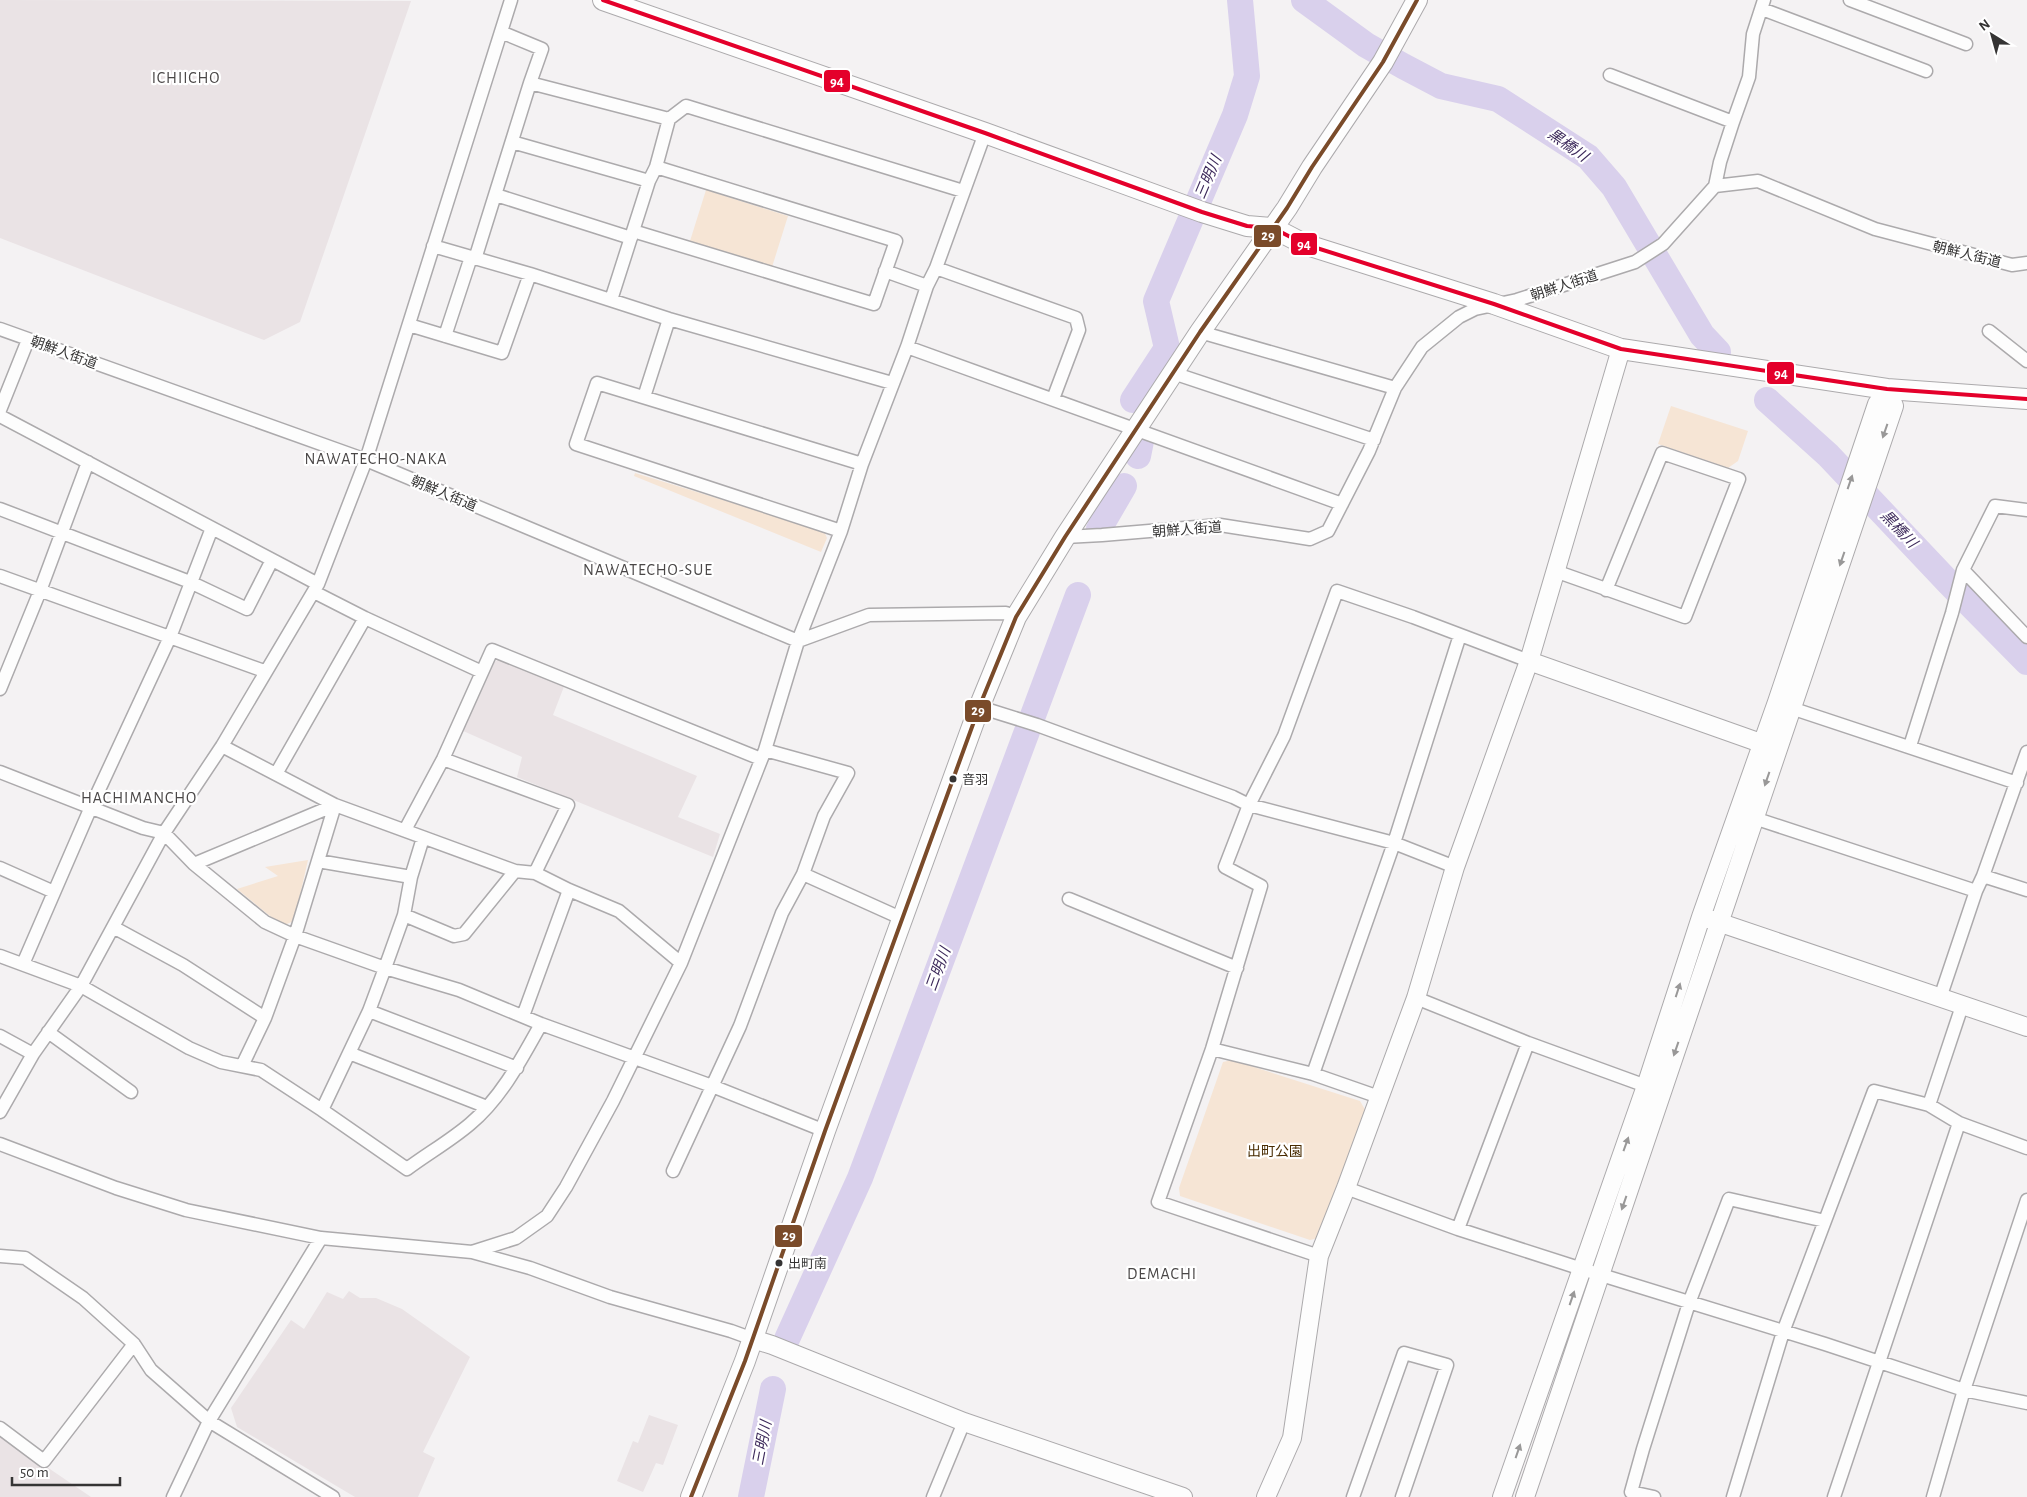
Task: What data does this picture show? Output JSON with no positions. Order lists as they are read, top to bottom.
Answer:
{
  "streets": {
    "street": ["朝鮮人街道"]
  },
  "districts": [
    "ICHIICHO",
    "NAWATECHO-NAKA",
    "NAWATECHO-SUE",
    "HACHIMANCHO",
    "DEMACHI"
  ],
  "water": ["黒橋川", "三明川"],
  "parks": ["出町公園"],
  "places": ["音羽", "出町南"],
  "lines": ["transit line 29", "transit line 94"],
  "scale_bar": "50 m",
  "north": "top left"
}
